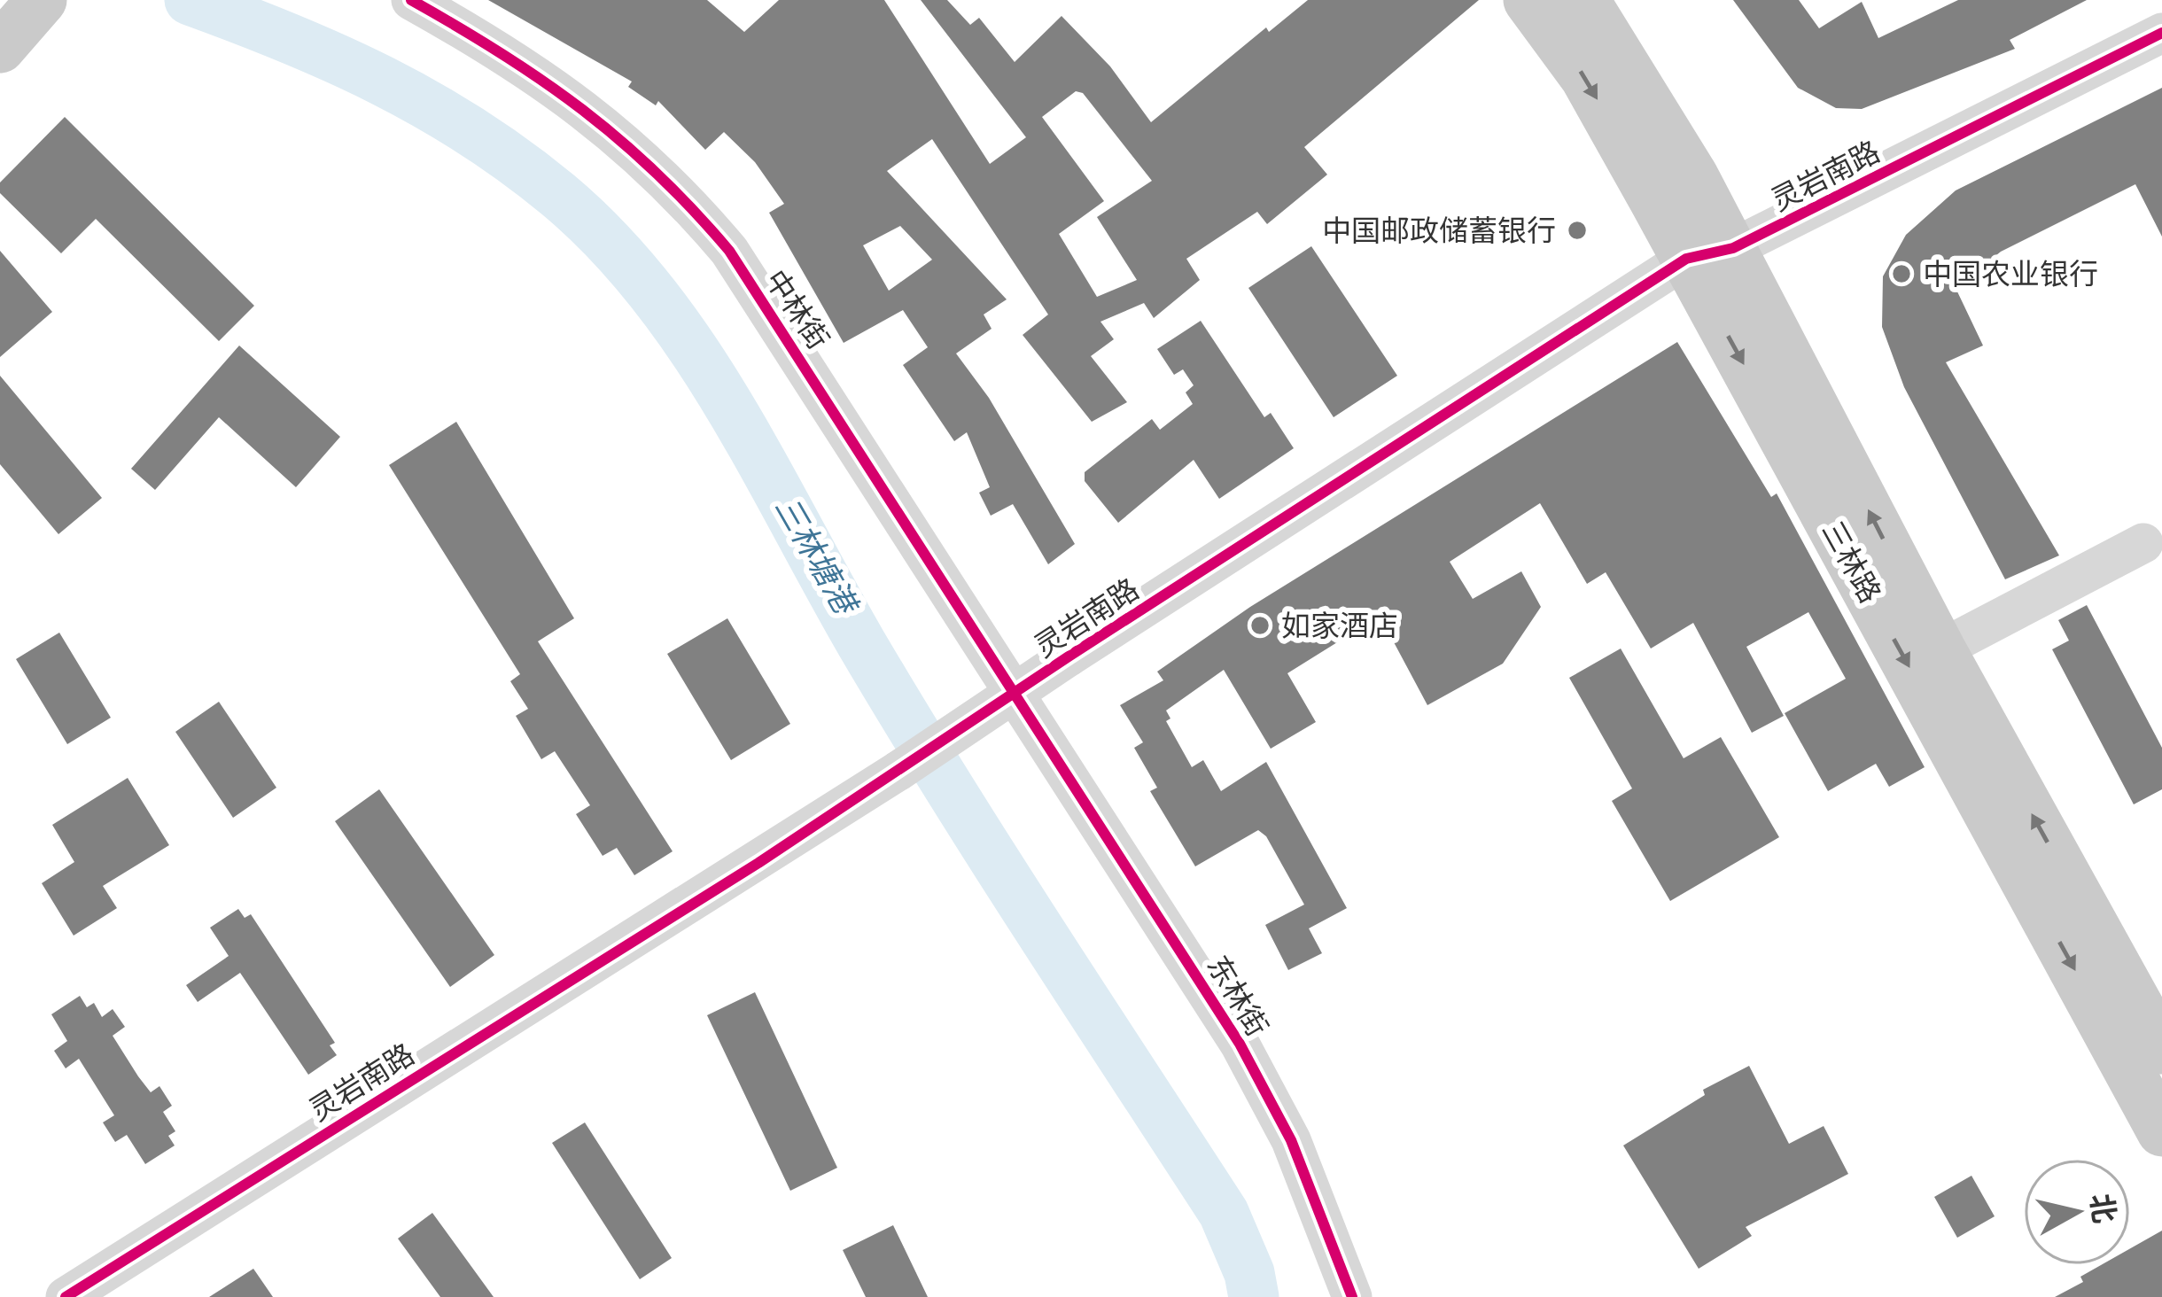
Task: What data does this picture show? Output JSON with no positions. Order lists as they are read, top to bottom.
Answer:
{
  "streets": {
    "main road": ["三林路"],
    "street": ["灵岩南路", "中林街", "东林街"]
  },
  "crossings": [
    ["灵岩南路", "三林路"],
    ["中林街", "东林街"]
  ],
  "water": ["三林塘港"],
  "places": ["中国邮政储蓄银行", "中国农业银行", "如家酒店"],
  "north": "right"
}
